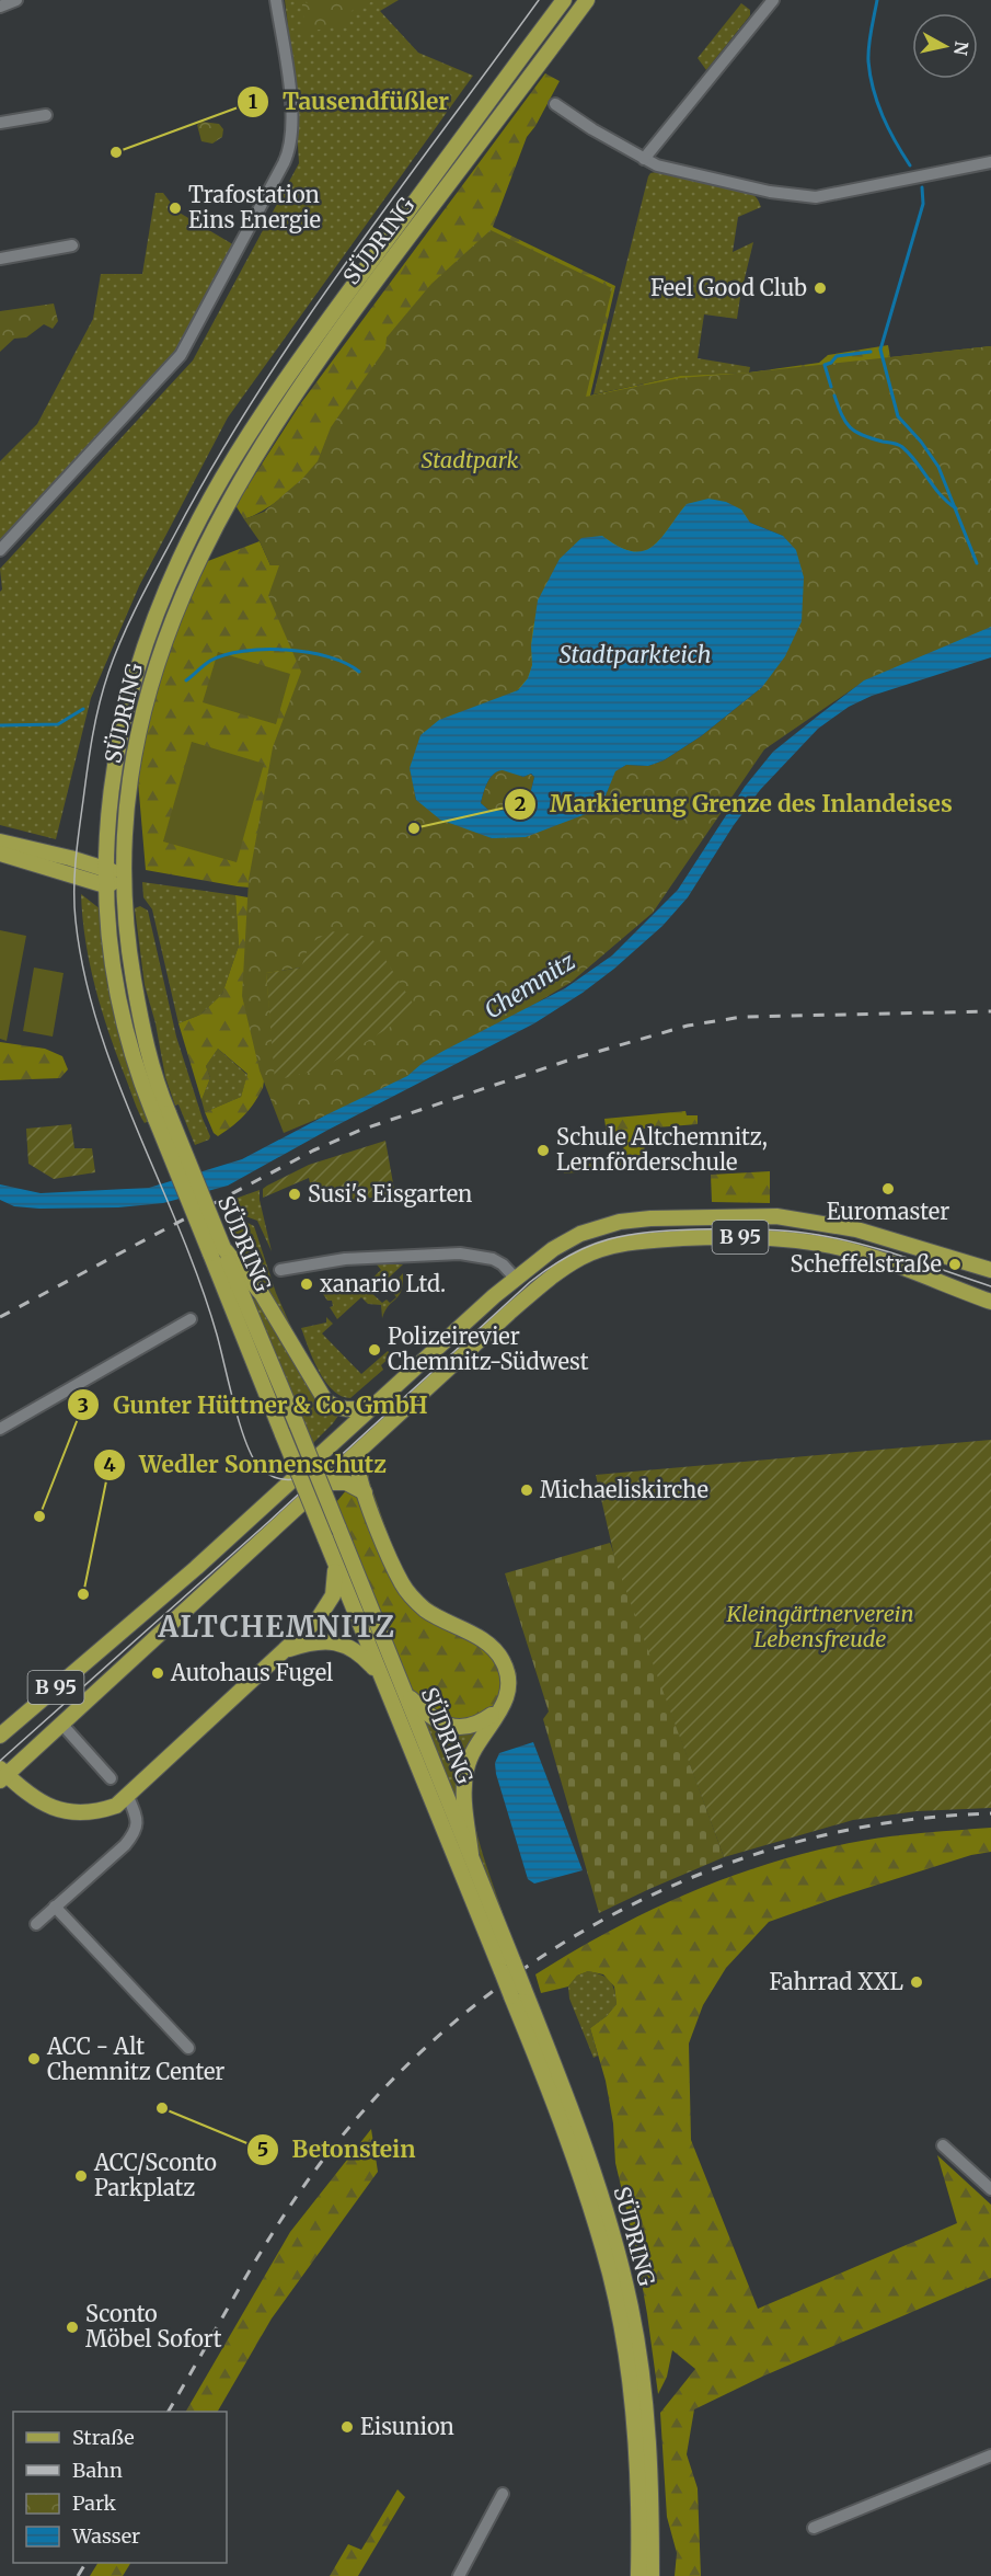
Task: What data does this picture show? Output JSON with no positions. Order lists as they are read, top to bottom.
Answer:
{
  "streets": {
    "main road": ["SÜDRING", "B 95"]
  },
  "districts": ["ALTCHEMNITZ"],
  "water": ["Stadtparkteich", "Chemnitz"],
  "parks": ["Stadtpark", "Kleingärtnerverein Lebensfreude"],
  "places": [
    "Tausendfüßler",
    "Trafostation Eins Energie",
    "Feel Good Club",
    "Markierung Grenze des Inlandeises",
    "Schule Altchemnitz, Lernförderschule",
    "Euromaster",
    "Susi's Eisgarten",
    "Scheffelstraße",
    "xanario Ltd.",
    "Polizeirevier Chemnitz-Südwest",
    "Michaeliskirche",
    "Gunter Hüttner & Co. GmbH",
    "Wedler Sonnenschutz",
    "Autohaus Fugel",
    "Fahrrad XXL",
    "ACC - Alt Chemnitz Center",
    "Betonstein",
    "ACC/Sconto Parkplatz",
    "Sconto Möbel Sofort",
    "Eisunion"
  ],
  "legend": [
    "Straße",
    "Bahn",
    "Park",
    "Wasser"
  ],
  "north": "right"
}
